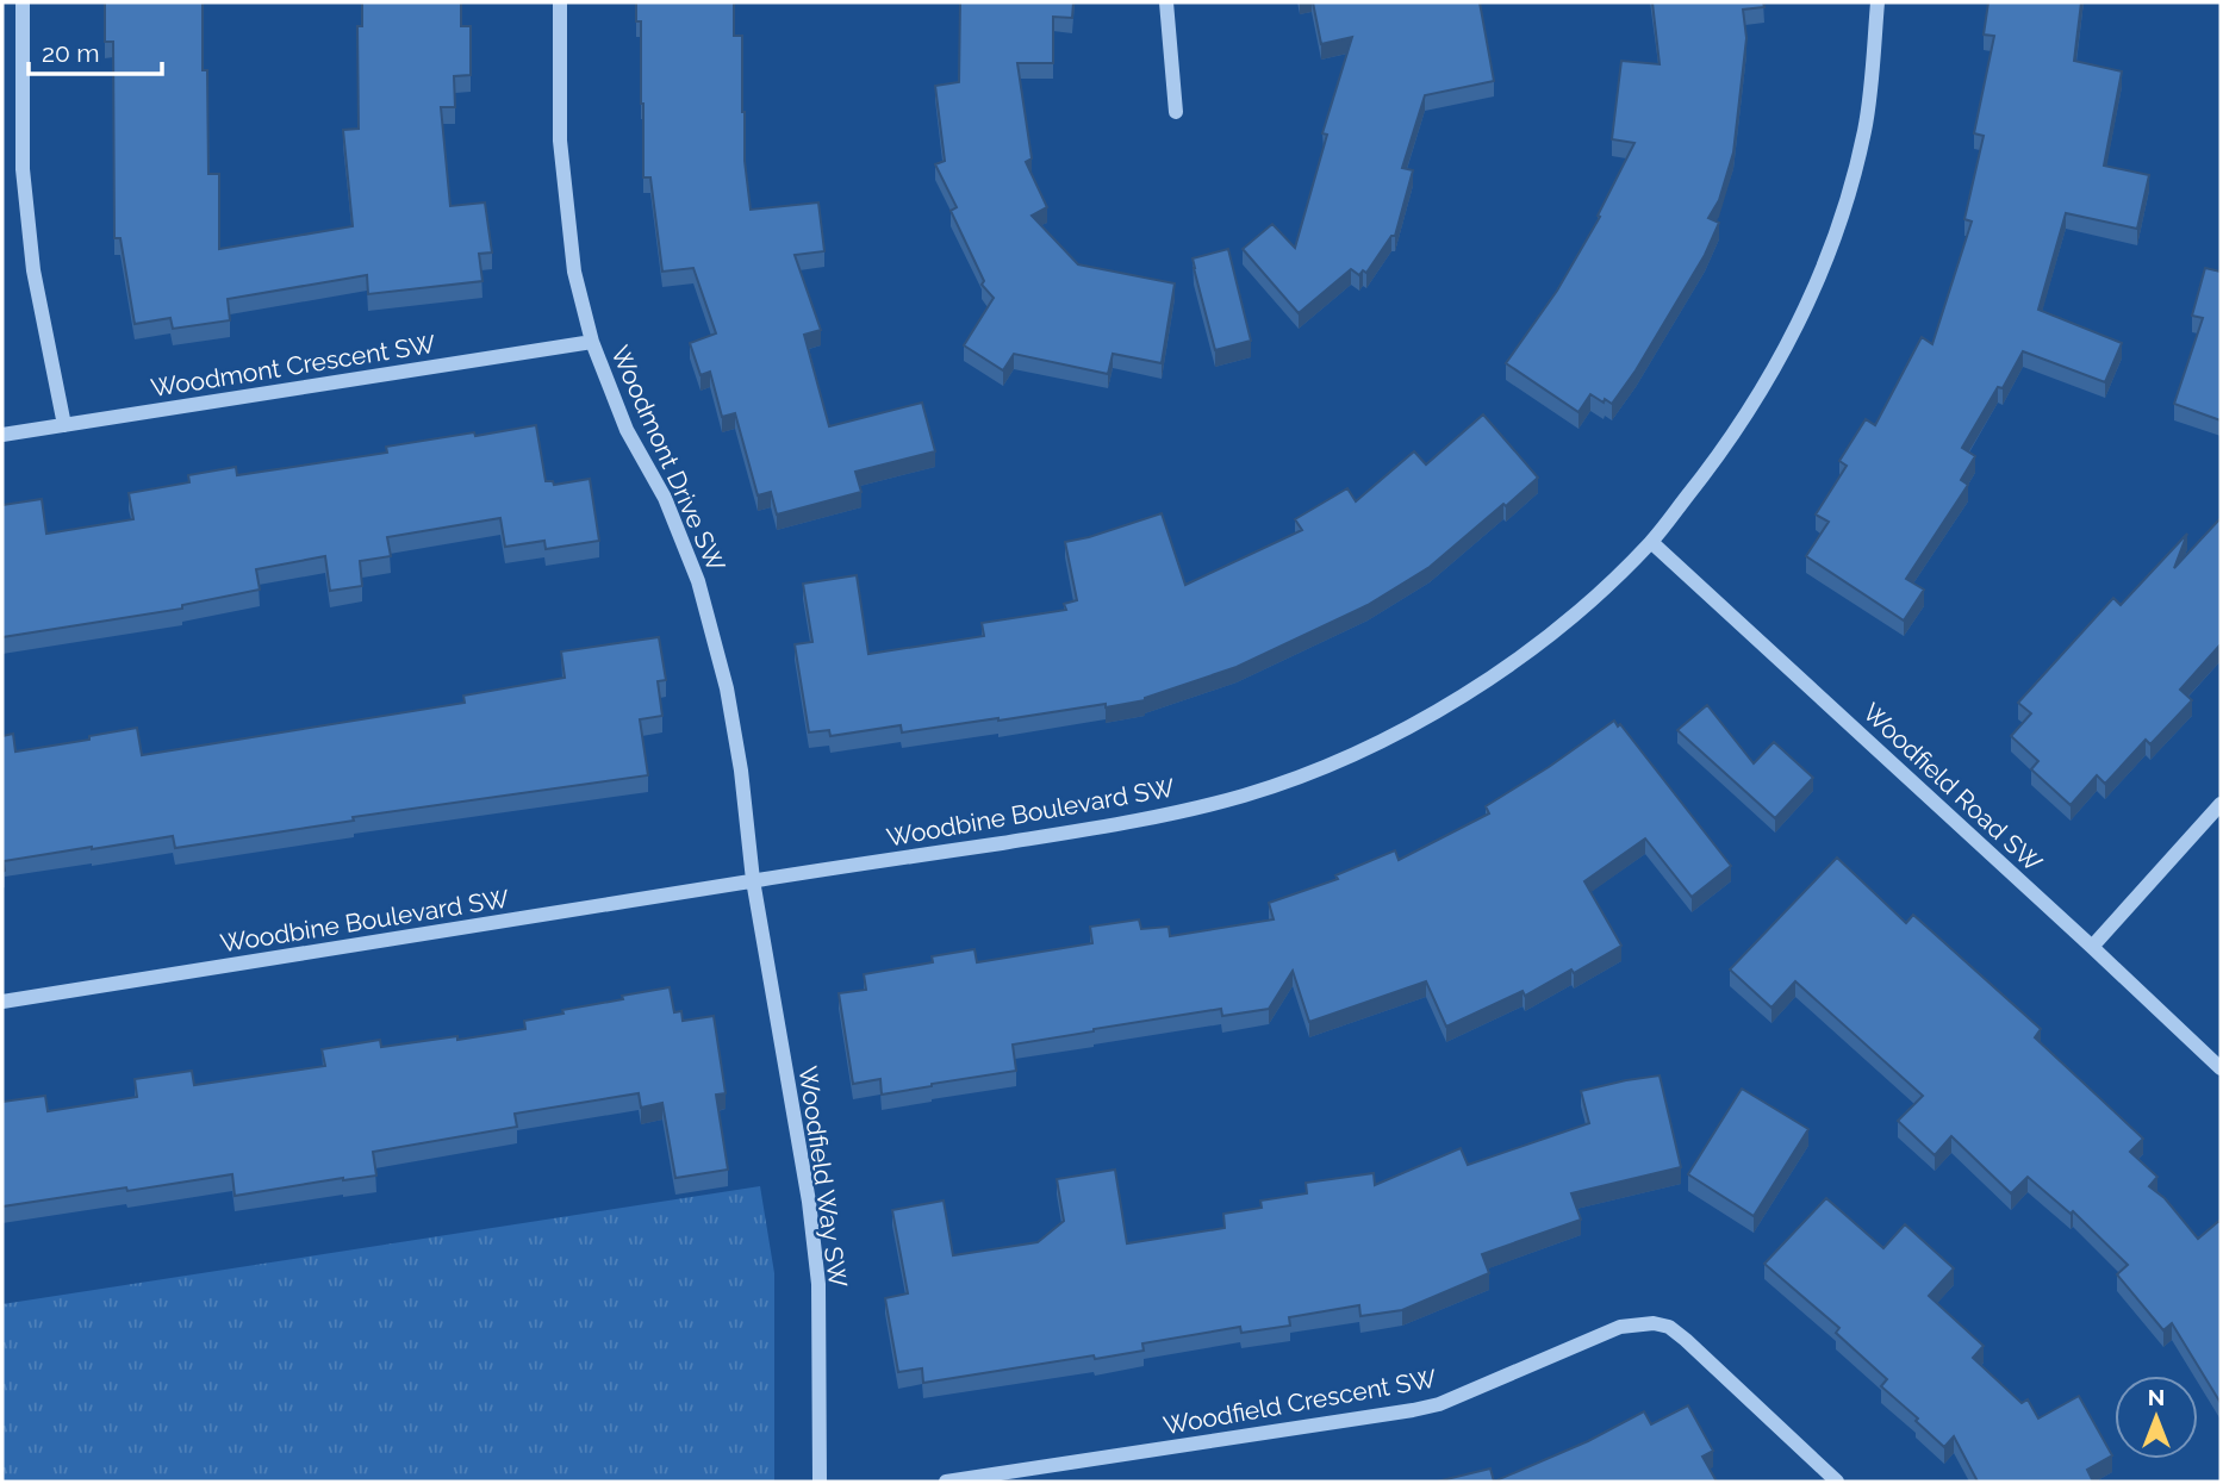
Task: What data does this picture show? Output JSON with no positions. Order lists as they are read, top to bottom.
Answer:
{
  "streets": {
    "street": [
      "Woodmont Crescent SW",
      "Woodmont Drive SW",
      "Woodfield Road SW",
      "Woodbine Boulevard SW",
      "Woodfield Way SW",
      "Woodfield Crescent SW"
    ]
  },
  "crossings": [
    ["Woodmont Crescent SW", "Woodmont Drive SW"],
    ["Woodmont Drive SW", "Woodbine Boulevard SW"],
    ["Woodmont Drive SW", "Woodfield Way SW"],
    ["Woodfield Road SW", "Woodbine Boulevard SW"],
    ["Woodbine Boulevard SW", "Woodfield Way SW"]
  ],
  "scale_bar": "20 m",
  "north": "top"
}
